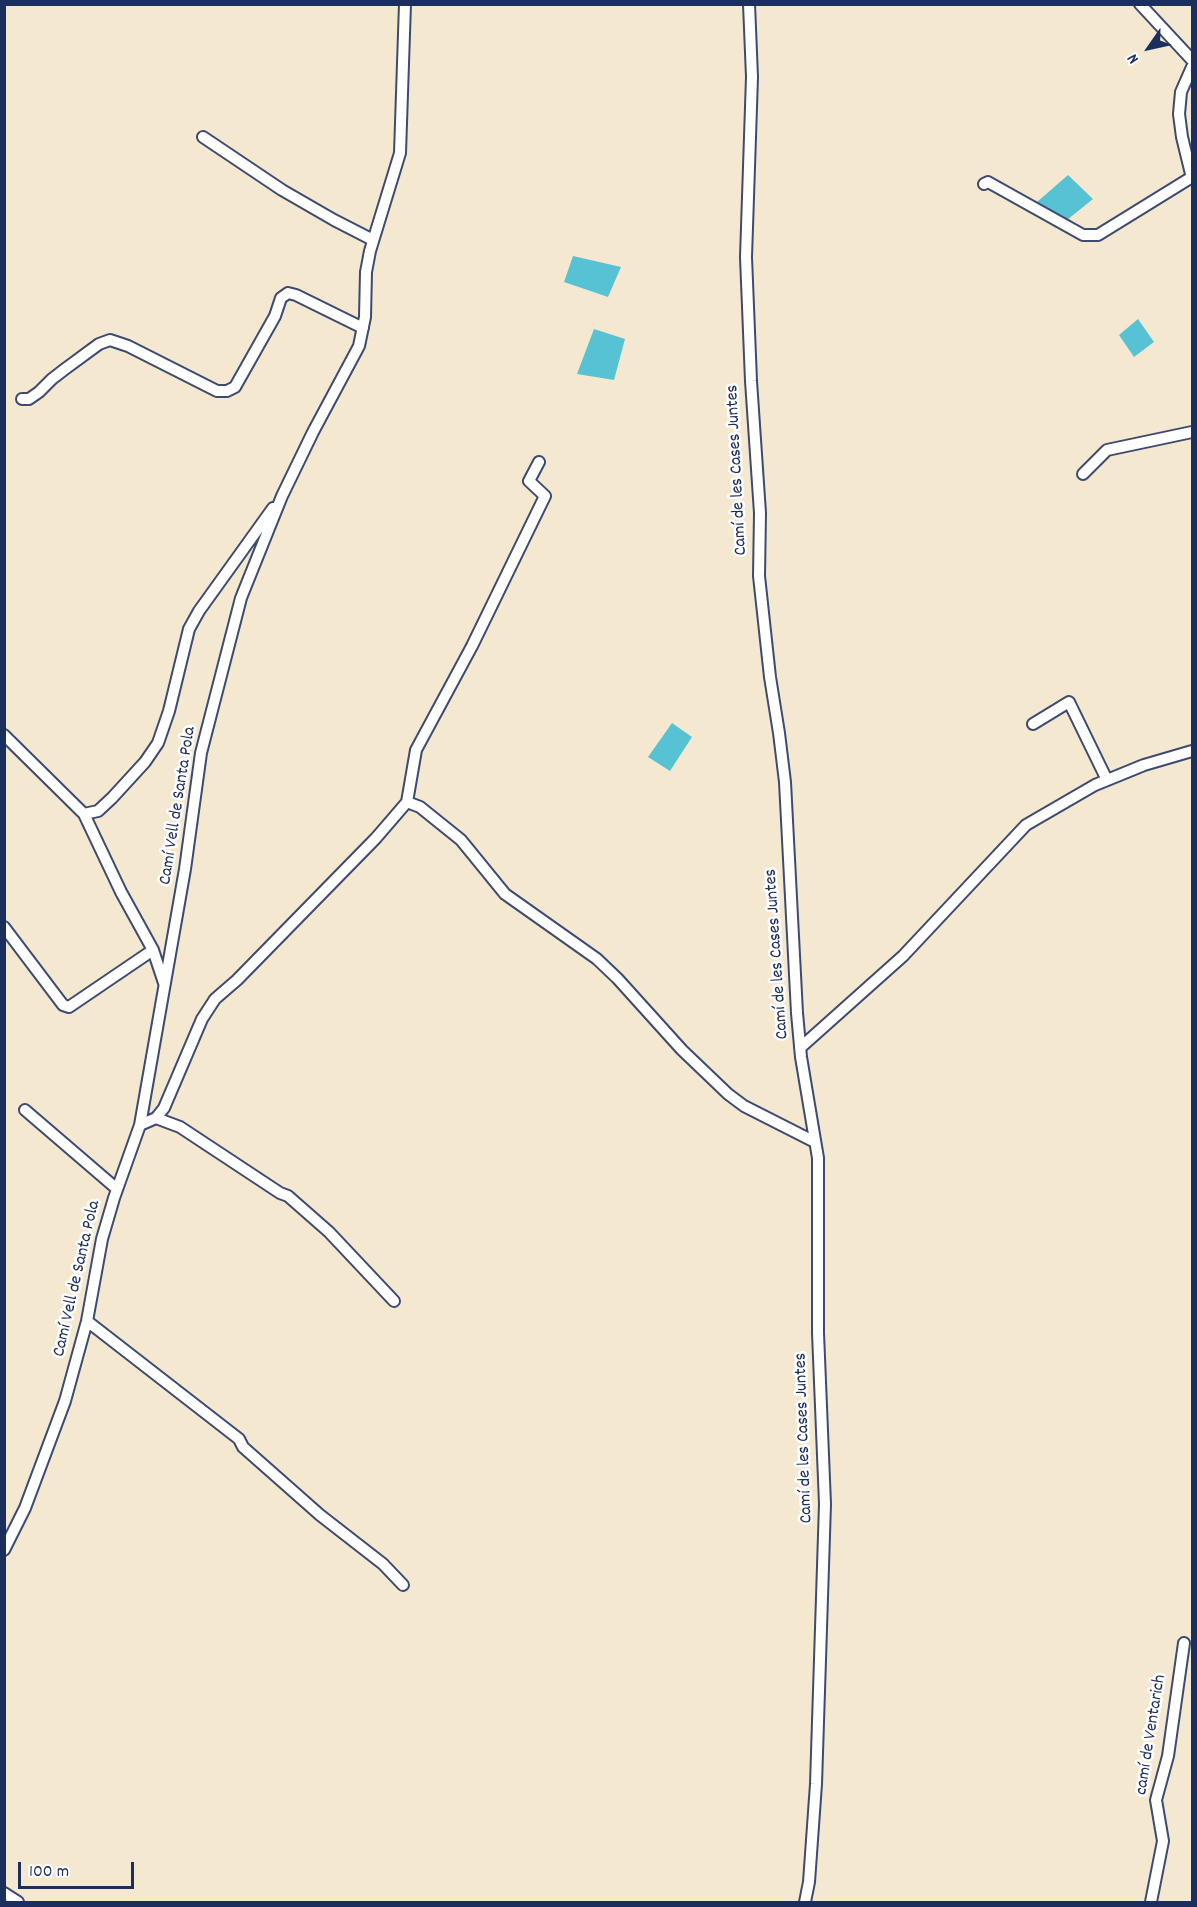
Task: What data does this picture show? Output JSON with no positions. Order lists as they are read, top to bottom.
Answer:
{
  "streets": {
    "street": ["Camí de les Cases Juntes", "Camí Vell de Santa Pola", "camí de Ventarich"]
  },
  "scale_bar": "100 m",
  "north": "bottom left"
}
